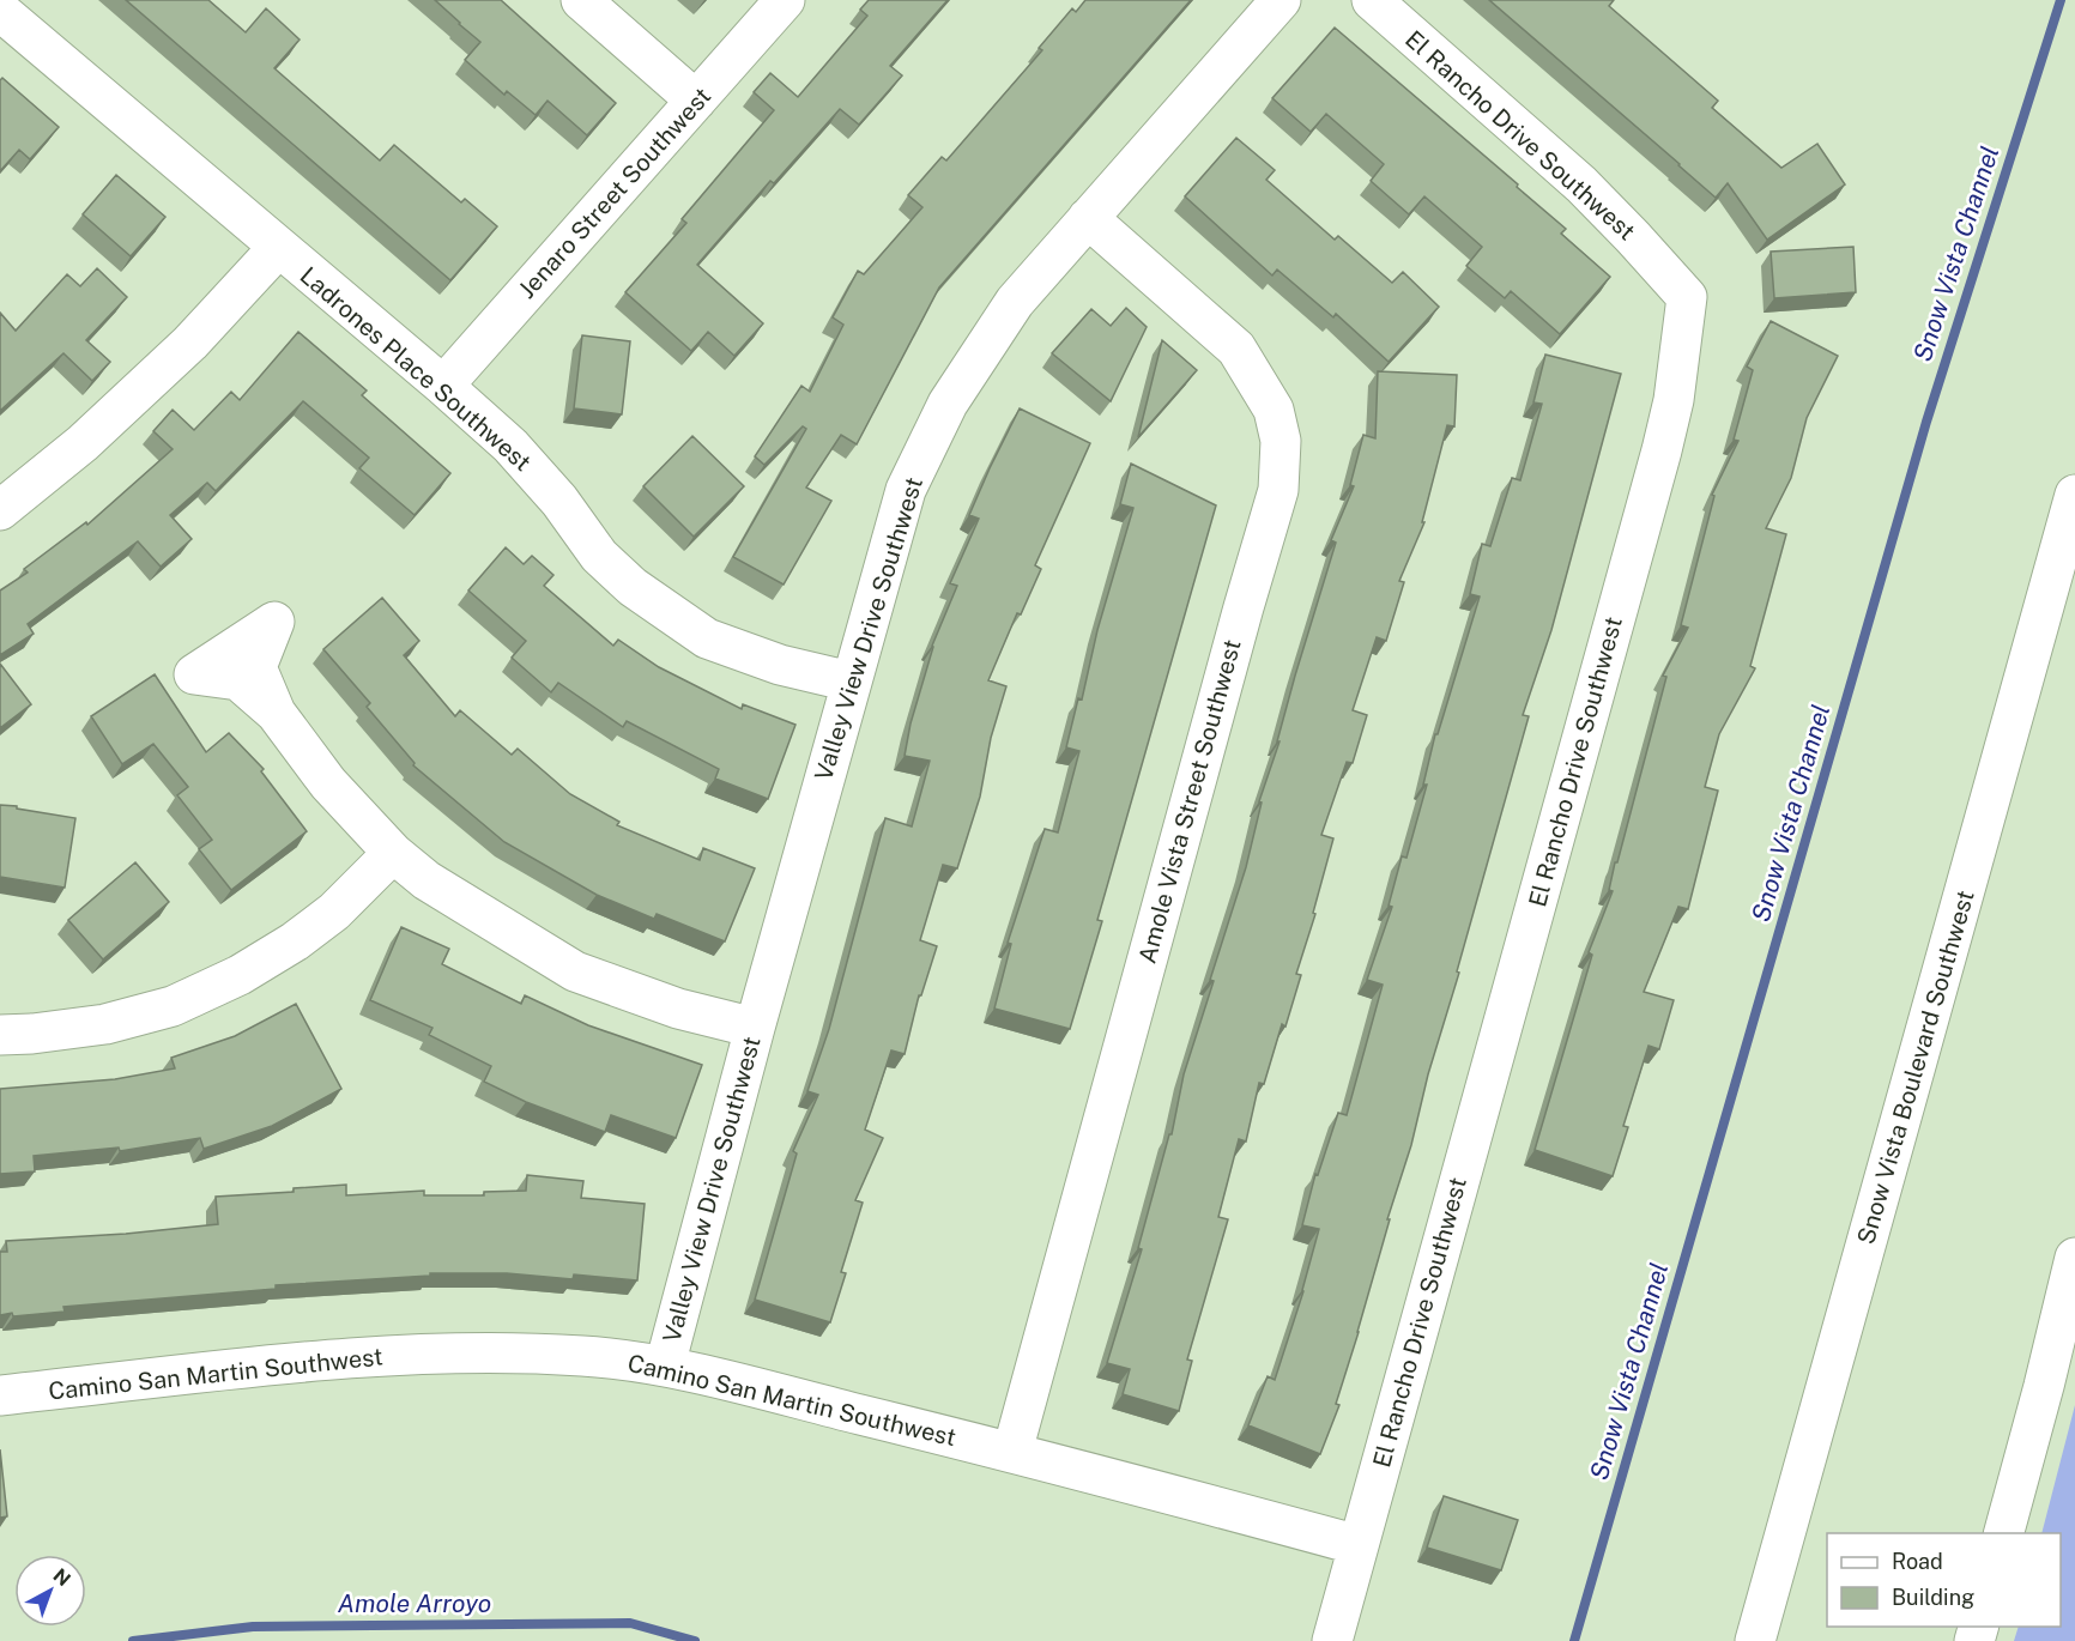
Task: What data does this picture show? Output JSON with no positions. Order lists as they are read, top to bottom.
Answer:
{
  "streets": {
    "street": [
      "El Rancho Drive Southwest",
      "Jenaro Street Southwest",
      "Ladrones Place Southwest",
      "Valley View Drive Southwest",
      "Amole Vista Street Southwest",
      "Snow Vista Boulevard Southwest",
      "Camino San Martin Southwest"
    ]
  },
  "crossings": [
    ["El Rancho Drive Southwest", "Camino San Martin Southwest"],
    ["Jenaro Street Southwest", "Ladrones Place Southwest"],
    ["Ladrones Place Southwest", "Valley View Drive Southwest"],
    ["Valley View Drive Southwest", "Amole Vista Street Southwest"],
    ["Valley View Drive Southwest", "Camino San Martin Southwest"],
    ["Amole Vista Street Southwest", "Camino San Martin Southwest"]
  ],
  "water": ["Snow Vista Channel", "Amole Arroyo"],
  "legend": ["Road", "Building"],
  "north": "top right"
}
